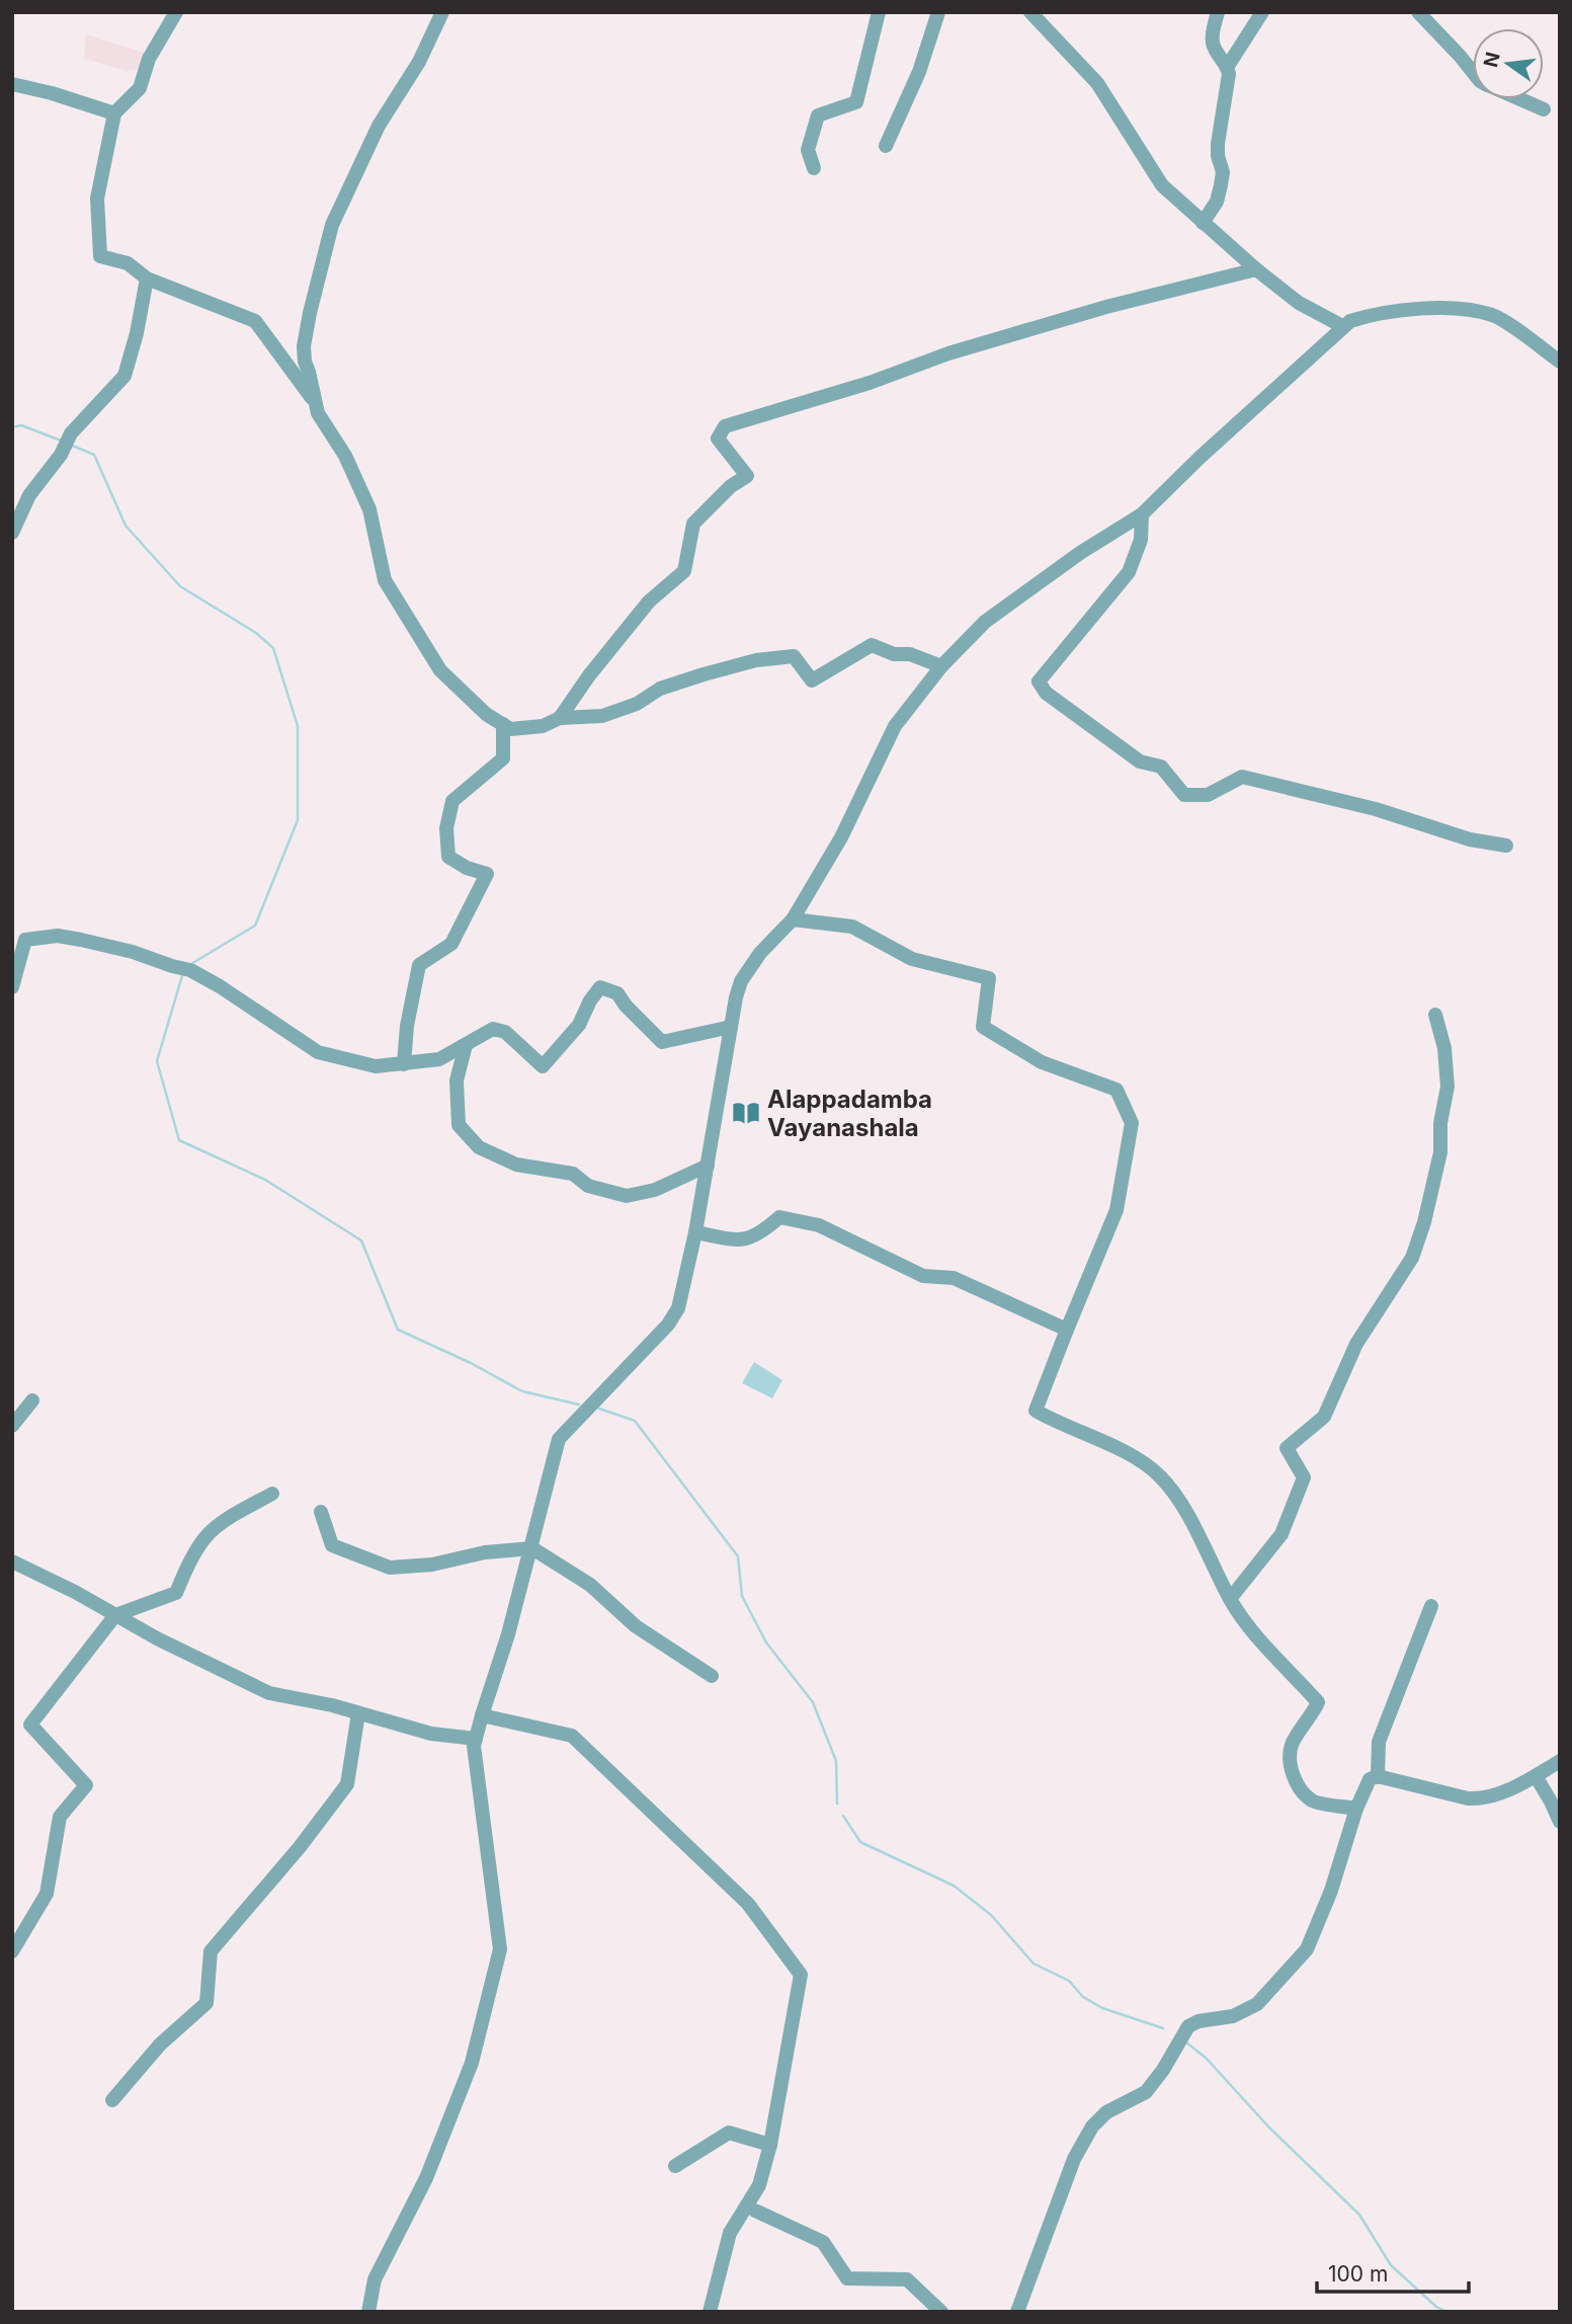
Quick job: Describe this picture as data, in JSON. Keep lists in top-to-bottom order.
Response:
{
  "places": {
    "library": ["Alappadamba Vayanashala"]
  },
  "scale_bar": "100 m",
  "north": "left"
}
